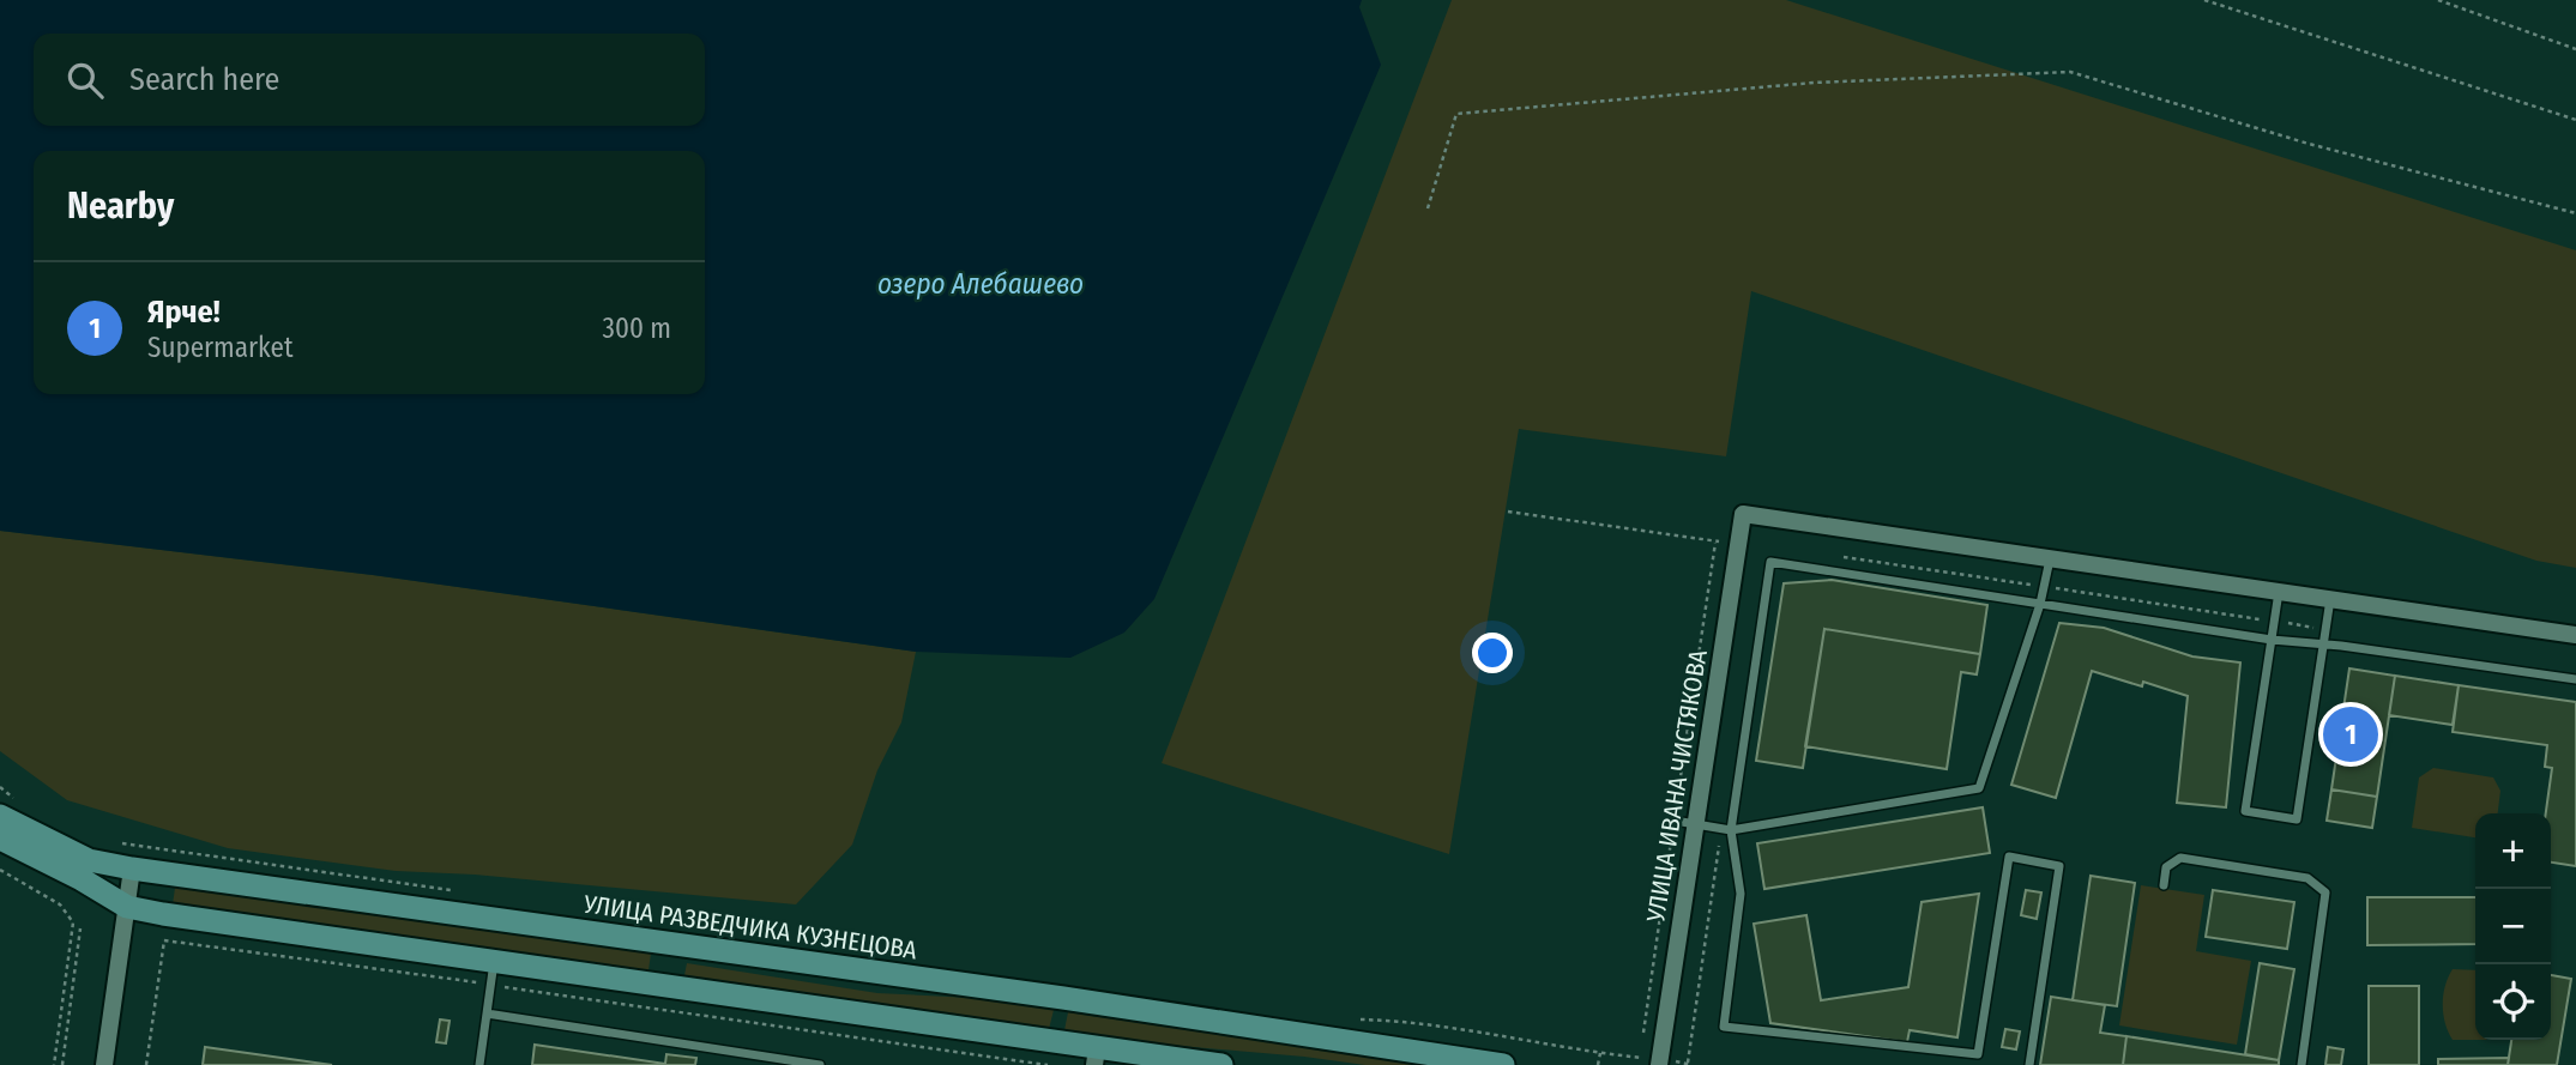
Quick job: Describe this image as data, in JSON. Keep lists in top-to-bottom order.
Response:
{
  "streets": {
    "main road": ["УЛИЦА РАЗВЕДЧИКА КУЗНЕЦОВА"],
    "street": ["УЛИЦА ИВАНА ЧИСТЯКОВА"]
  },
  "water": ["озеро Алебашево"],
  "page": {
    "search": "Search here",
    "heading": "Nearby",
    "list": [
      {
        "mark": "1",
        "name": "Ярче!",
        "note": "Supermarket",
        "value": "300 m"
      }
    ],
    "pins": "1",
    "map_buttons": ["+", "−"]
  }
}
